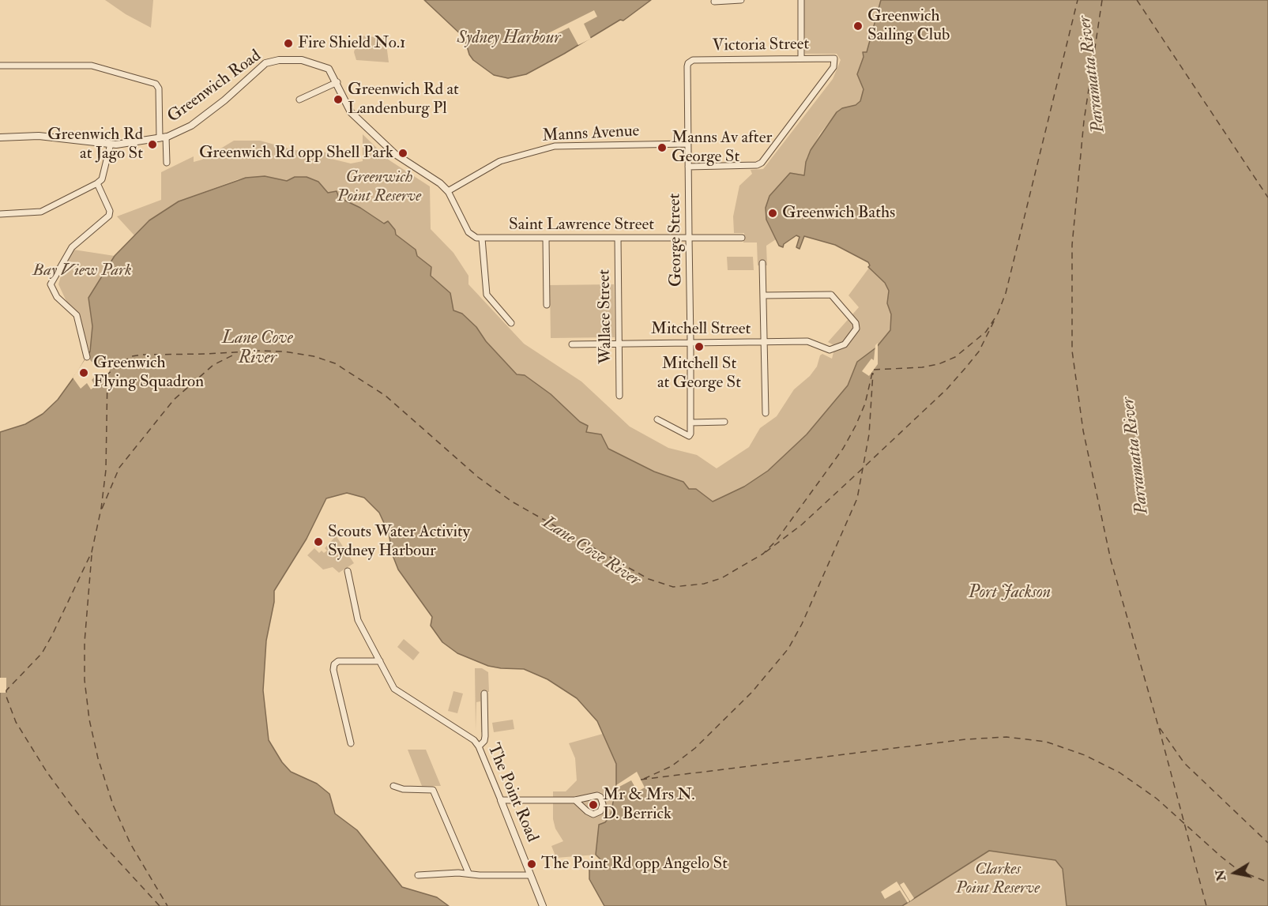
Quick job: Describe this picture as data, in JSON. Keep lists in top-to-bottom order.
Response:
{
  "streets": {
    "street": [
      "Victoria Street",
      "Greenwich Road",
      "Manns Avenue",
      "Saint Lawrence Street",
      "George Street",
      "Wallace Street",
      "Mitchell Street",
      "The Point Road"
    ]
  },
  "crossings": [
    ["Victoria Street", "George Street"],
    ["Greenwich Road", "Manns Avenue"],
    ["Manns Avenue", "George Street"],
    ["Saint Lawrence Street", "George Street"],
    ["Saint Lawrence Street", "Wallace Street"],
    ["George Street", "Mitchell Street"],
    ["Wallace Street", "Mitchell Street"]
  ],
  "water": [
    "Sydney Harbour",
    "Parramatta River",
    "Lane Cove River",
    "Port Jackson"
  ],
  "parks": ["Greenwich Point Reserve", "Bay View Park", "Clarkes Point Reserve"],
  "places": [
    "Greenwich Sailing Club",
    "Fire Shield No.1",
    "Greenwich Rd at Landenburg Pl",
    "Greenwich Rd at Jago St",
    "Manns Av after George St",
    "Greenwich Rd opp Shell Park",
    "Greenwich Baths",
    "Mitchell St at George St",
    "Greenwich Flying Squadron",
    "Scouts Water Activity Sydney Harbour",
    "Mr & Mrs N. D. Berrick",
    "The Point Rd opp Angelo St"
  ],
  "north": "left"
}
